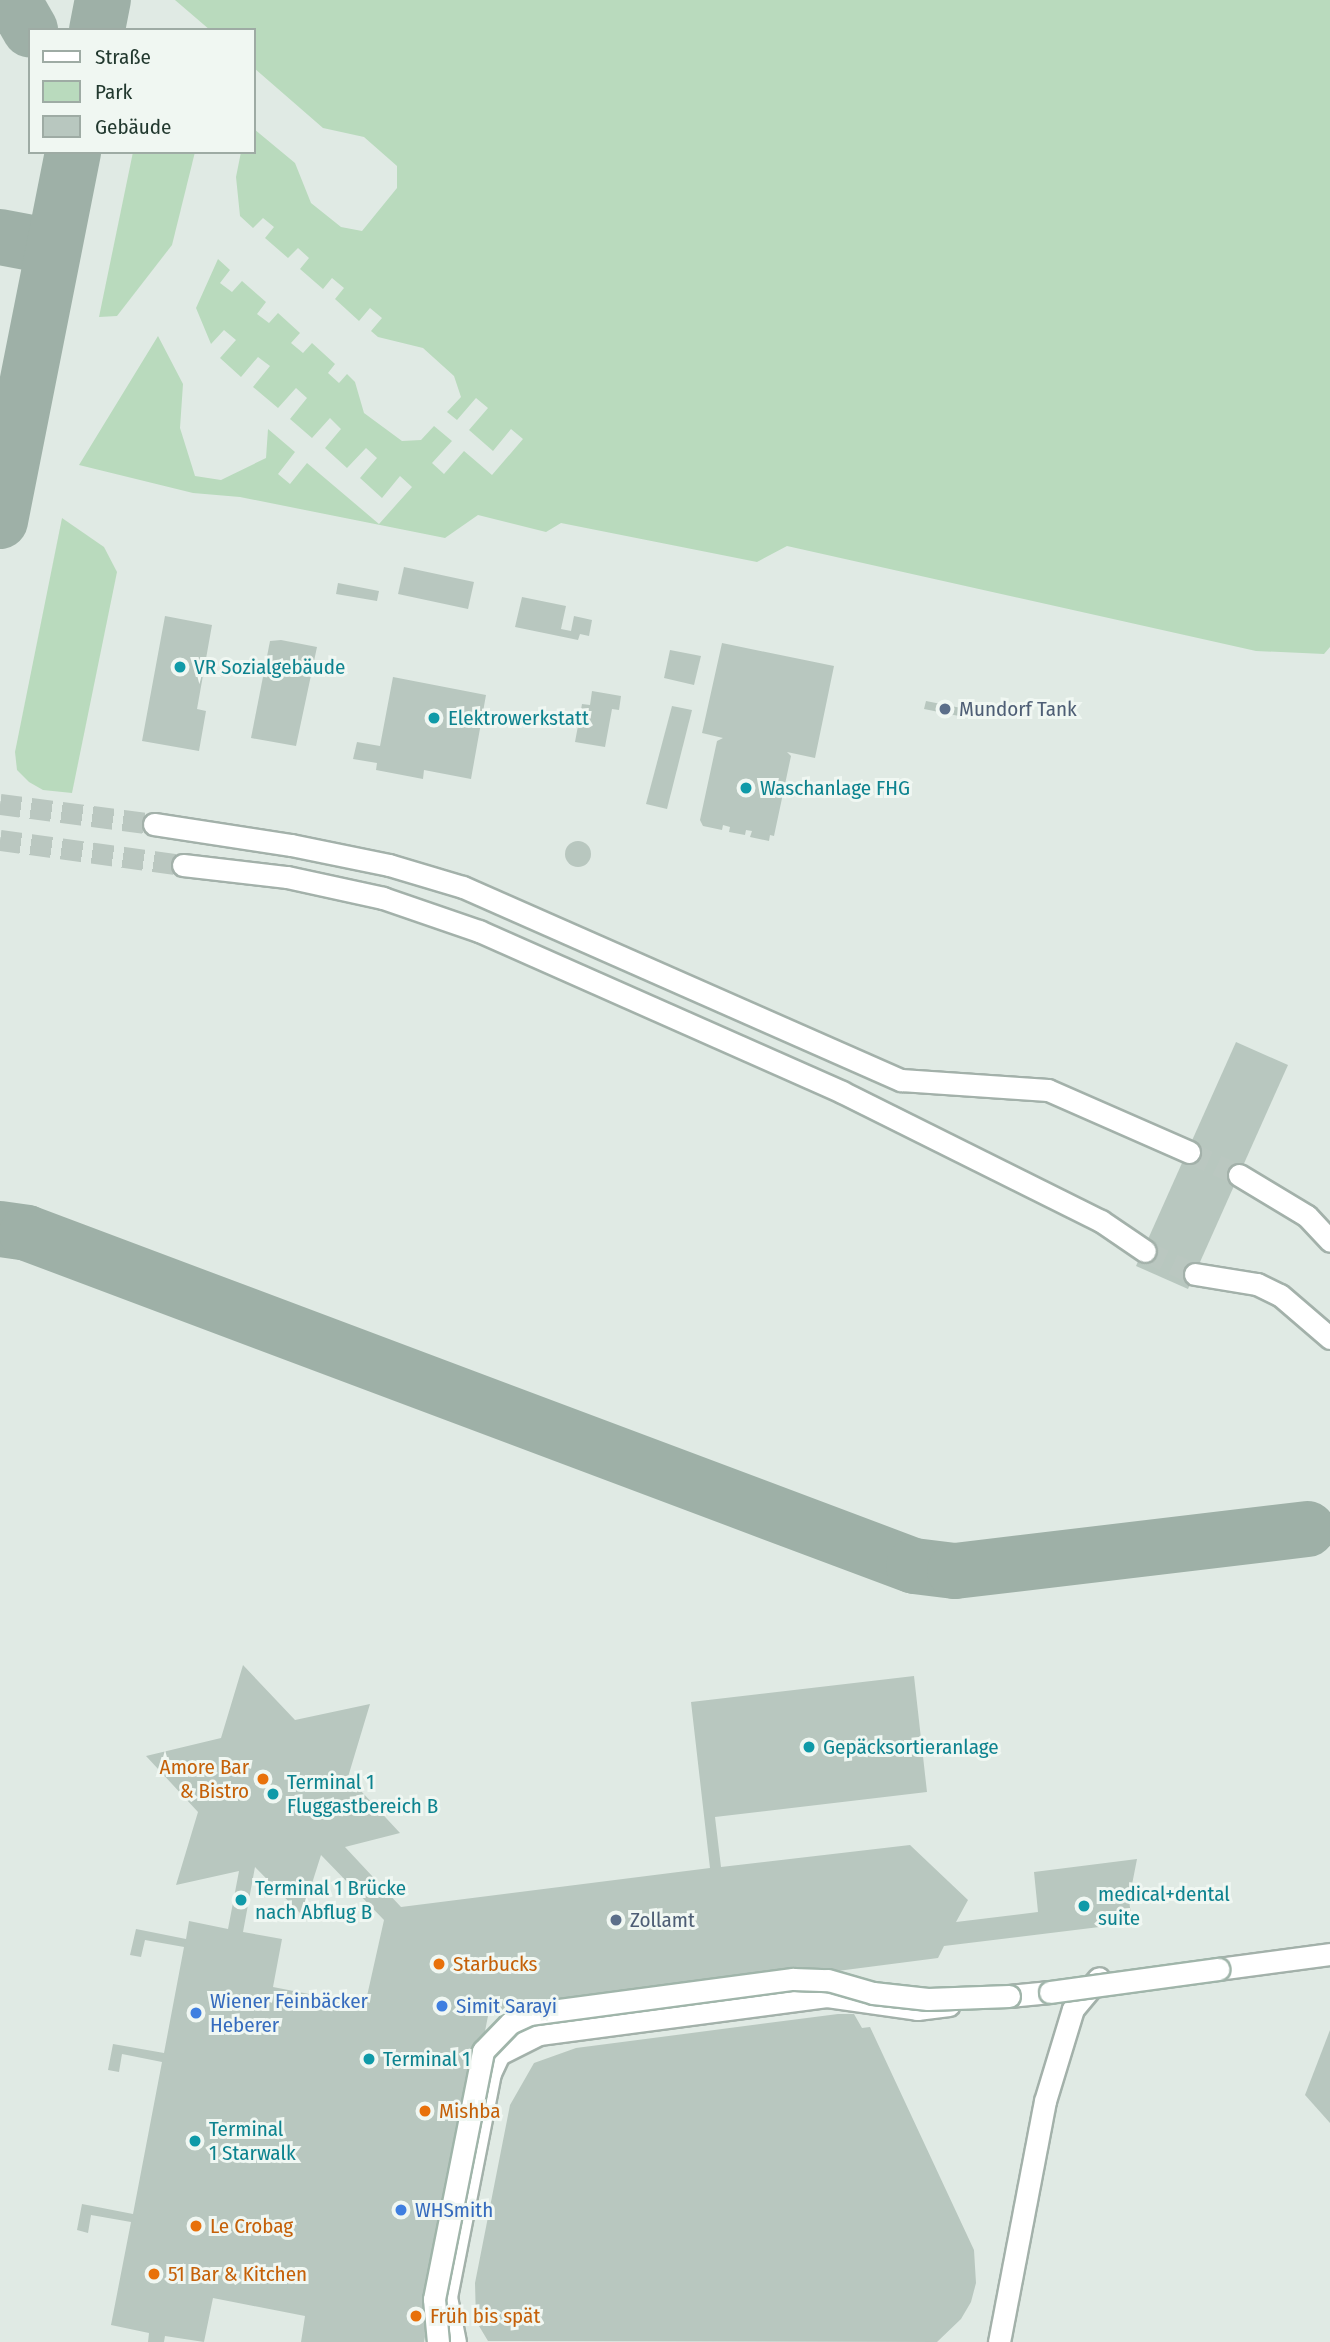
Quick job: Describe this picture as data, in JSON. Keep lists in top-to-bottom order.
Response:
{
  "places": [
    "VR Sozialgebäude",
    "Mundorf Tank",
    "Elektrowerkstatt",
    "Waschanlage FHG",
    "Gepäcksortieranlage",
    "Amore Bar & Bistro",
    "Terminal 1 Fluggastbereich B",
    "Terminal 1 Brücke nach Abflug B",
    "medical+dental suite",
    "Zollamt",
    "Starbucks",
    "Simit Sarayi",
    "Wiener Feinbäcker Heberer",
    "Terminal 1",
    "Mishba",
    "Terminal 1 Starwalk",
    "WHSmith",
    "Le Crobag",
    "51 Bar & Kitchen",
    "Früh bis spät"
  ],
  "legend": ["Straße", "Park", "Gebäude"]
}
